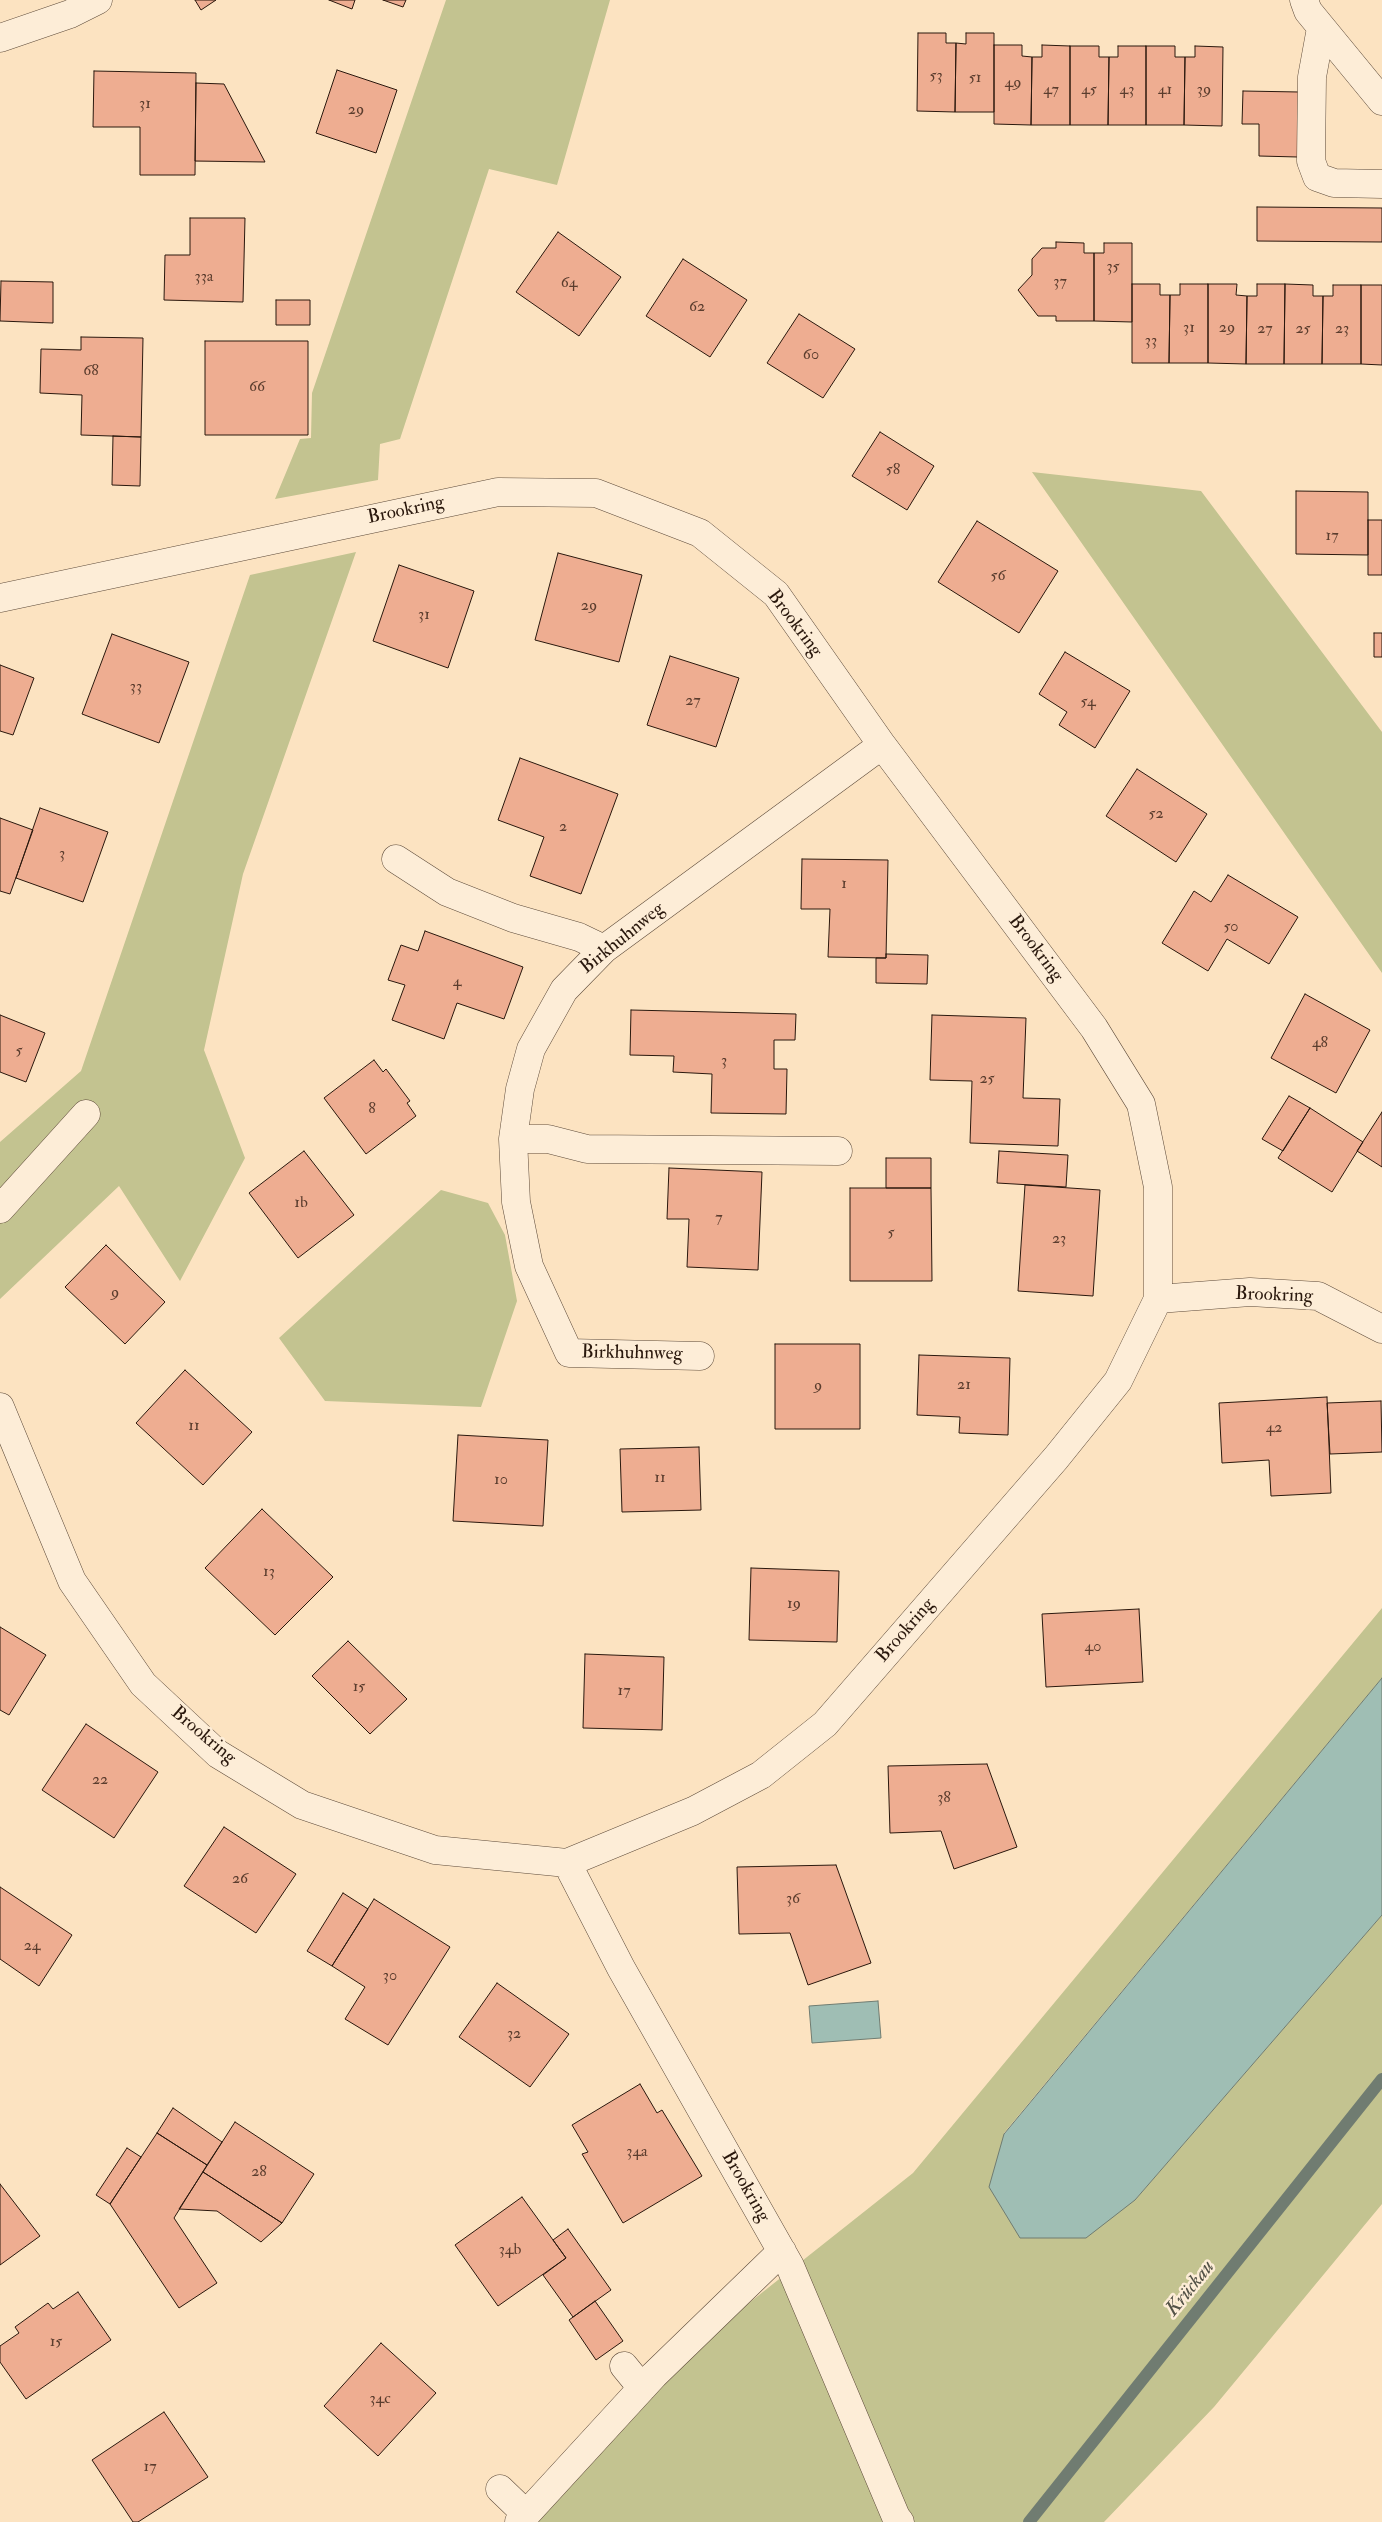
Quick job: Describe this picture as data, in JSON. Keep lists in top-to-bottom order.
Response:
{
  "streets": {
    "street": ["Brookring", "Birkhuhnweg"]
  },
  "crossings": [
    ["Brookring", "Birkhuhnweg"]
  ],
  "water": ["Krückau"],
  "house_numbers": [
    "53",
    "51",
    "49",
    "47",
    "45",
    "43",
    "41",
    "39",
    "31",
    "29",
    "35",
    "33a",
    "37",
    "64",
    "62",
    "31",
    "29",
    "27",
    "25",
    "23",
    "33",
    "60",
    "68",
    "66",
    "58",
    "17",
    "56",
    "29",
    "31",
    "33",
    "27",
    "54",
    "52",
    "2",
    "3",
    "1",
    "50",
    "4",
    "48",
    "5",
    "3",
    "25",
    "8",
    "1b",
    "7",
    "5",
    "23",
    "9",
    "21",
    "9",
    "11",
    "42",
    "11",
    "10",
    "13",
    "19",
    "40",
    "15",
    "17",
    "22",
    "38",
    "26",
    "36",
    "24",
    "30",
    "32",
    "34a",
    "28",
    "34b",
    "15",
    "34c",
    "17"
  ]
}
